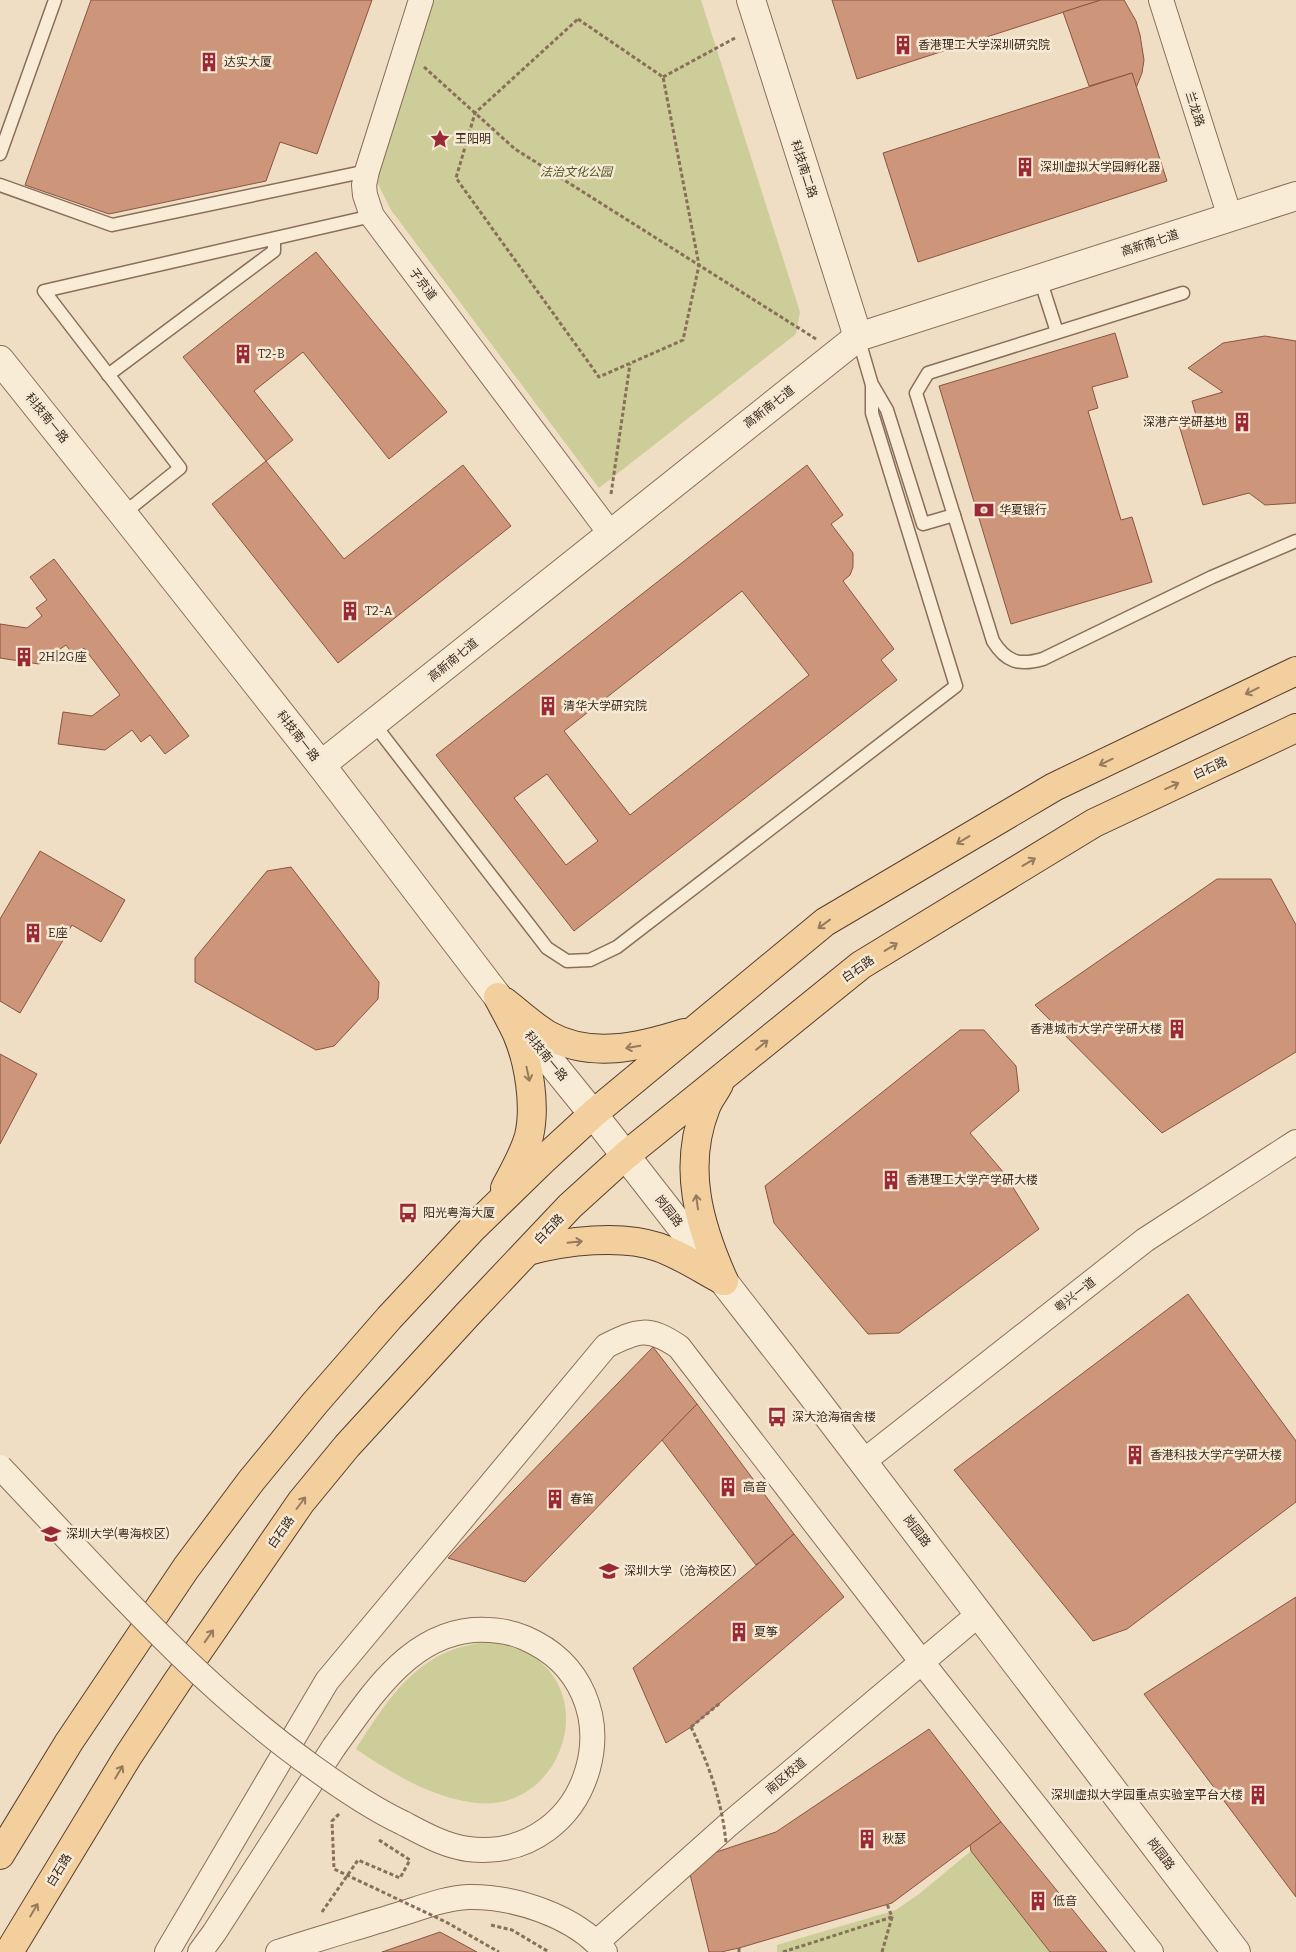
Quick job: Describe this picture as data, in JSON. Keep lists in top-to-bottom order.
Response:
{
  "streets": {
    "main road": ["白石路"],
    "street": [
      "兰龙路",
      "科技南二路",
      "高新南七道",
      "子京道",
      "科技南一路",
      "岗园路",
      "粤兴一道",
      "南区校道"
    ]
  },
  "crossings": [
    ["兰龙路", "高新南七道"],
    ["科技南二路", "高新南七道"],
    ["高新南七道", "子京道"],
    ["高新南七道", "科技南一路"],
    ["科技南一路", "岗园路"],
    ["白石路", "岗园路"],
    ["岗园路", "粤兴一道"],
    ["岗园路", "南区校道"]
  ],
  "parks": ["法治文化公园"],
  "places": {
    "building": [
      "香港理工大学深圳研究院",
      "达实大厦",
      "深圳虚拟大学园孵化器",
      "T2-B",
      "深港产学研基地",
      "T2-A",
      "2H|2G座",
      "清华大学研究院",
      "E座",
      "香港城市大学产学研大楼",
      "香港理工大学产学研大楼",
      "香港科技大学产学研大楼",
      "高音",
      "春笛",
      "夏筝",
      "深圳虚拟大学园重点实验室平台大楼",
      "秋瑟",
      "低音"
    ],
    "place": ["王阳明"],
    "bank": ["华夏银行"],
    "bus stop": ["阳光粤海大厦", "深大沧海宿舍楼"],
    "school or university": ["深圳大学(粤海校区)", "深圳大学（沧海校区）"]
  }
}
